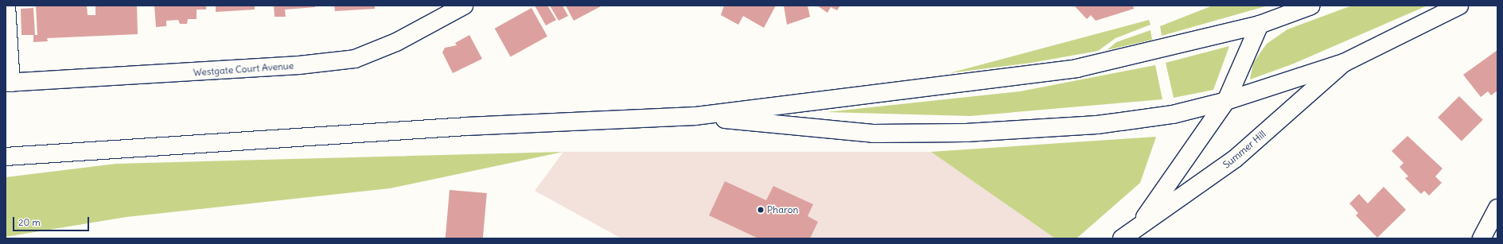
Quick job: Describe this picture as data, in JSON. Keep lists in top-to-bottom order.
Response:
{
  "streets": {
    "main road": ["Westgate Court Avenue", "Summer Hill"]
  },
  "places": ["Pharon"],
  "scale_bar": "20 m"
}
